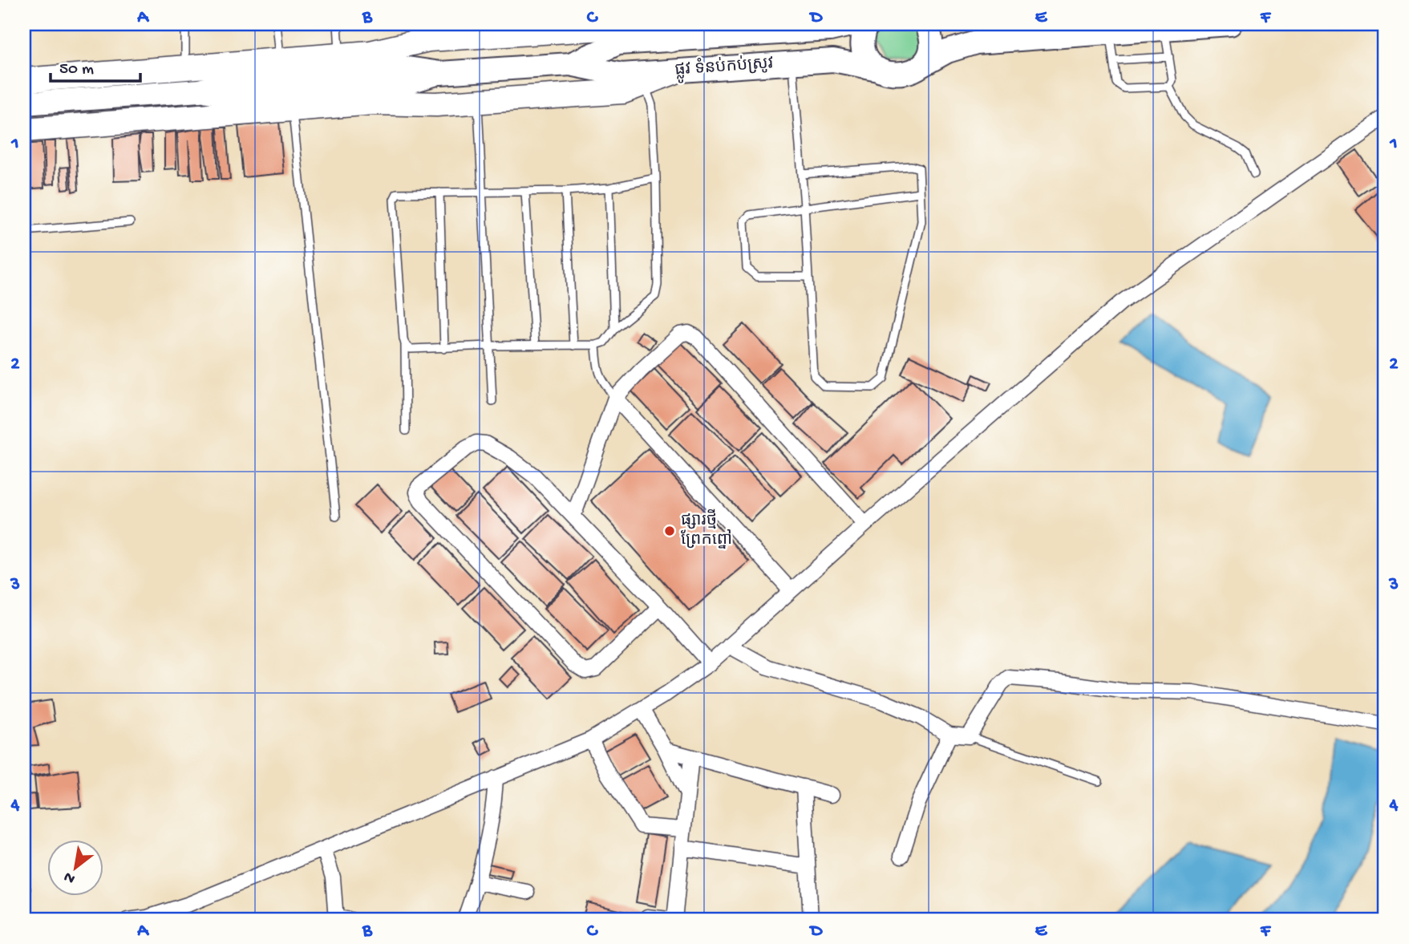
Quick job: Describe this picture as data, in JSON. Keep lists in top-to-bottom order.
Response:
{
  "streets": {
    "main road": ["ផ្លូវ ទំនប់កប់ស្រូវ"]
  },
  "places": ["ផ្សារថ្មី ព្រែកព្នៅ"],
  "scale_bar": "50 m",
  "north": "bottom left",
  "grid": {
    "columns": [
      "A",
      "B",
      "C",
      "D",
      "E",
      "F"
    ],
    "rows": [
      "1",
      "2",
      "3",
      "4"
    ]
  }
}
